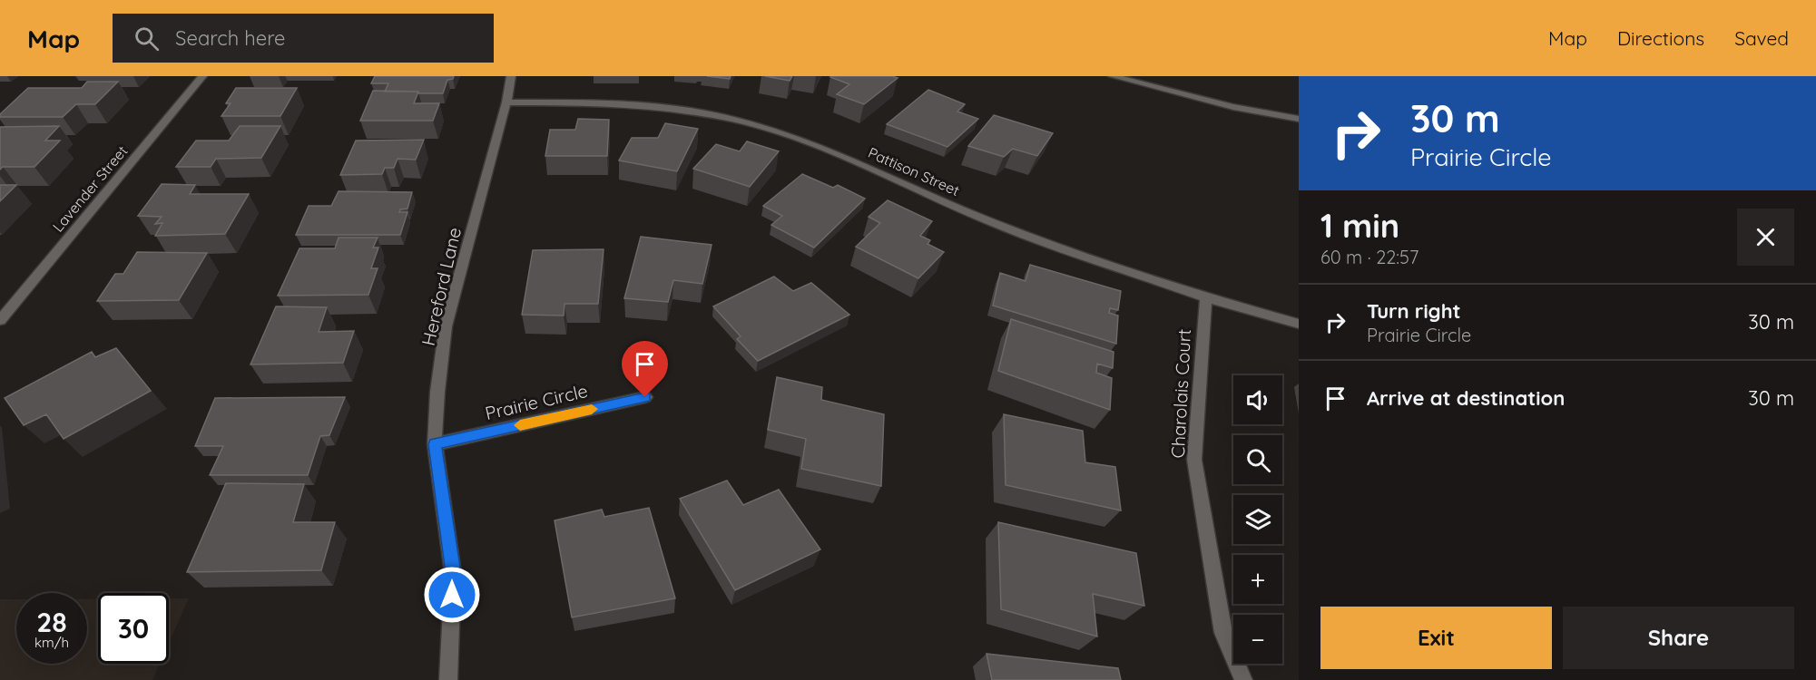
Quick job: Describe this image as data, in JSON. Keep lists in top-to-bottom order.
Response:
{
  "streets": {
    "street": [
      "Pattison Street",
      "Lavender Street",
      "Hereford Lane",
      "Charolais Court",
      "Prairie Circle"
    ]
  },
  "crossings": [
    ["Pattison Street", "Hereford Lane"],
    ["Pattison Street", "Charolais Court"],
    ["Hereford Lane", "Prairie Circle"]
  ],
  "page": {
    "header": "Map",
    "search": "Search here",
    "nav": ["Map", "Directions", "Saved"],
    "turn": ["30 m", "Prairie Circle"],
    "heading": ["1 min", "60 m · 22:57"],
    "list": [
      {
        "name": "Turn right",
        "note": "Prairie Circle",
        "value": "30 m"
      },
      {
        "name": "Arrive at destination",
        "value": "30 m"
      }
    ],
    "map_buttons": ["+", "−"],
    "speed": "28 km/h",
    "limit": "30",
    "buttons": ["Exit", "Share"]
  }
}
